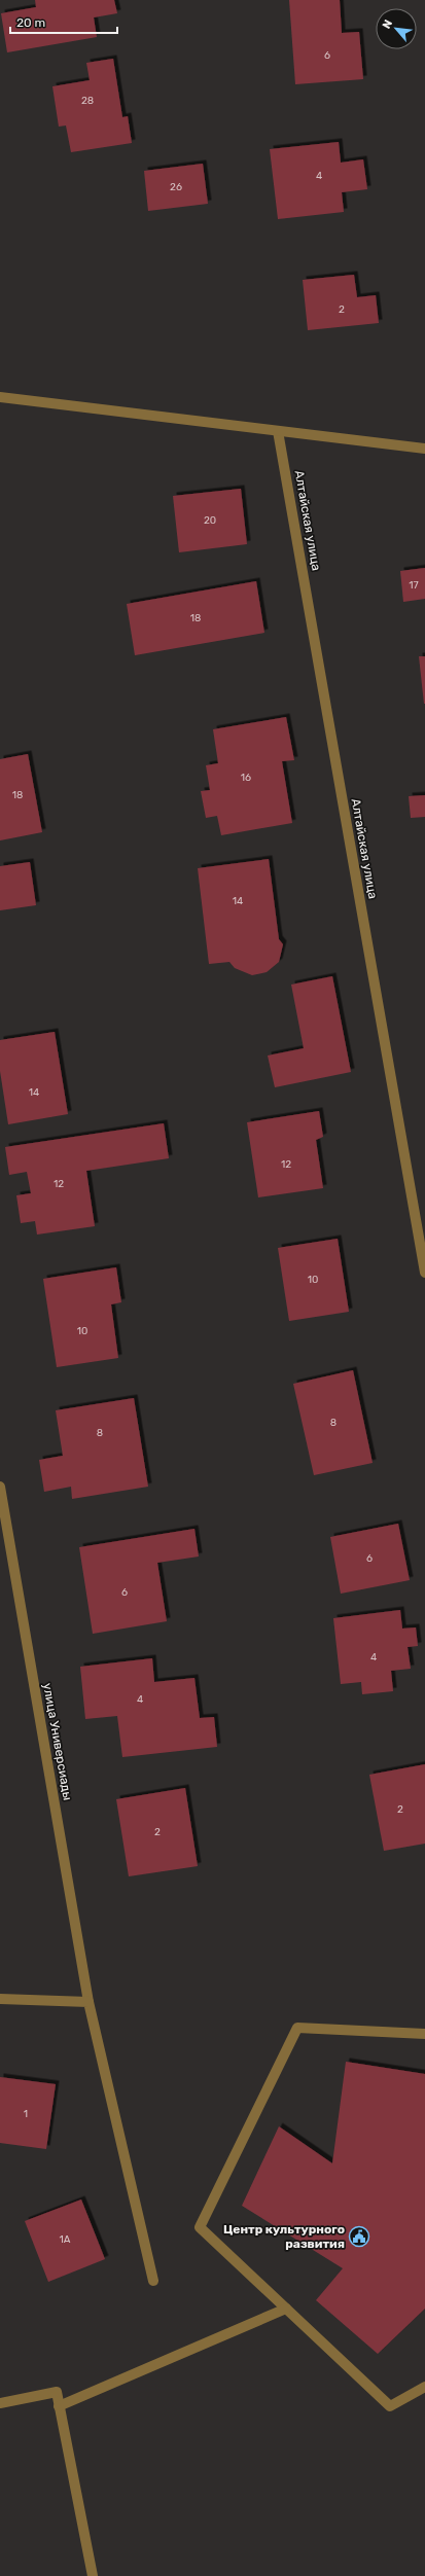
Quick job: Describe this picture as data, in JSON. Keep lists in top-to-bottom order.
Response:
{
  "streets": {
    "street": ["Алтайская улица", "улица Универсиады"]
  },
  "places": {
    "public building": ["Центр культурного развития"]
  },
  "house_numbers": [
    "6",
    "28",
    "4",
    "26",
    "2",
    "20",
    "17",
    "18",
    "16",
    "18",
    "14",
    "14",
    "12",
    "12",
    "10",
    "10",
    "8",
    "8",
    "6",
    "6",
    "4",
    "4",
    "2",
    "2",
    "1",
    "1А"
  ],
  "scale_bar": "20 m",
  "north": "top left"
}
